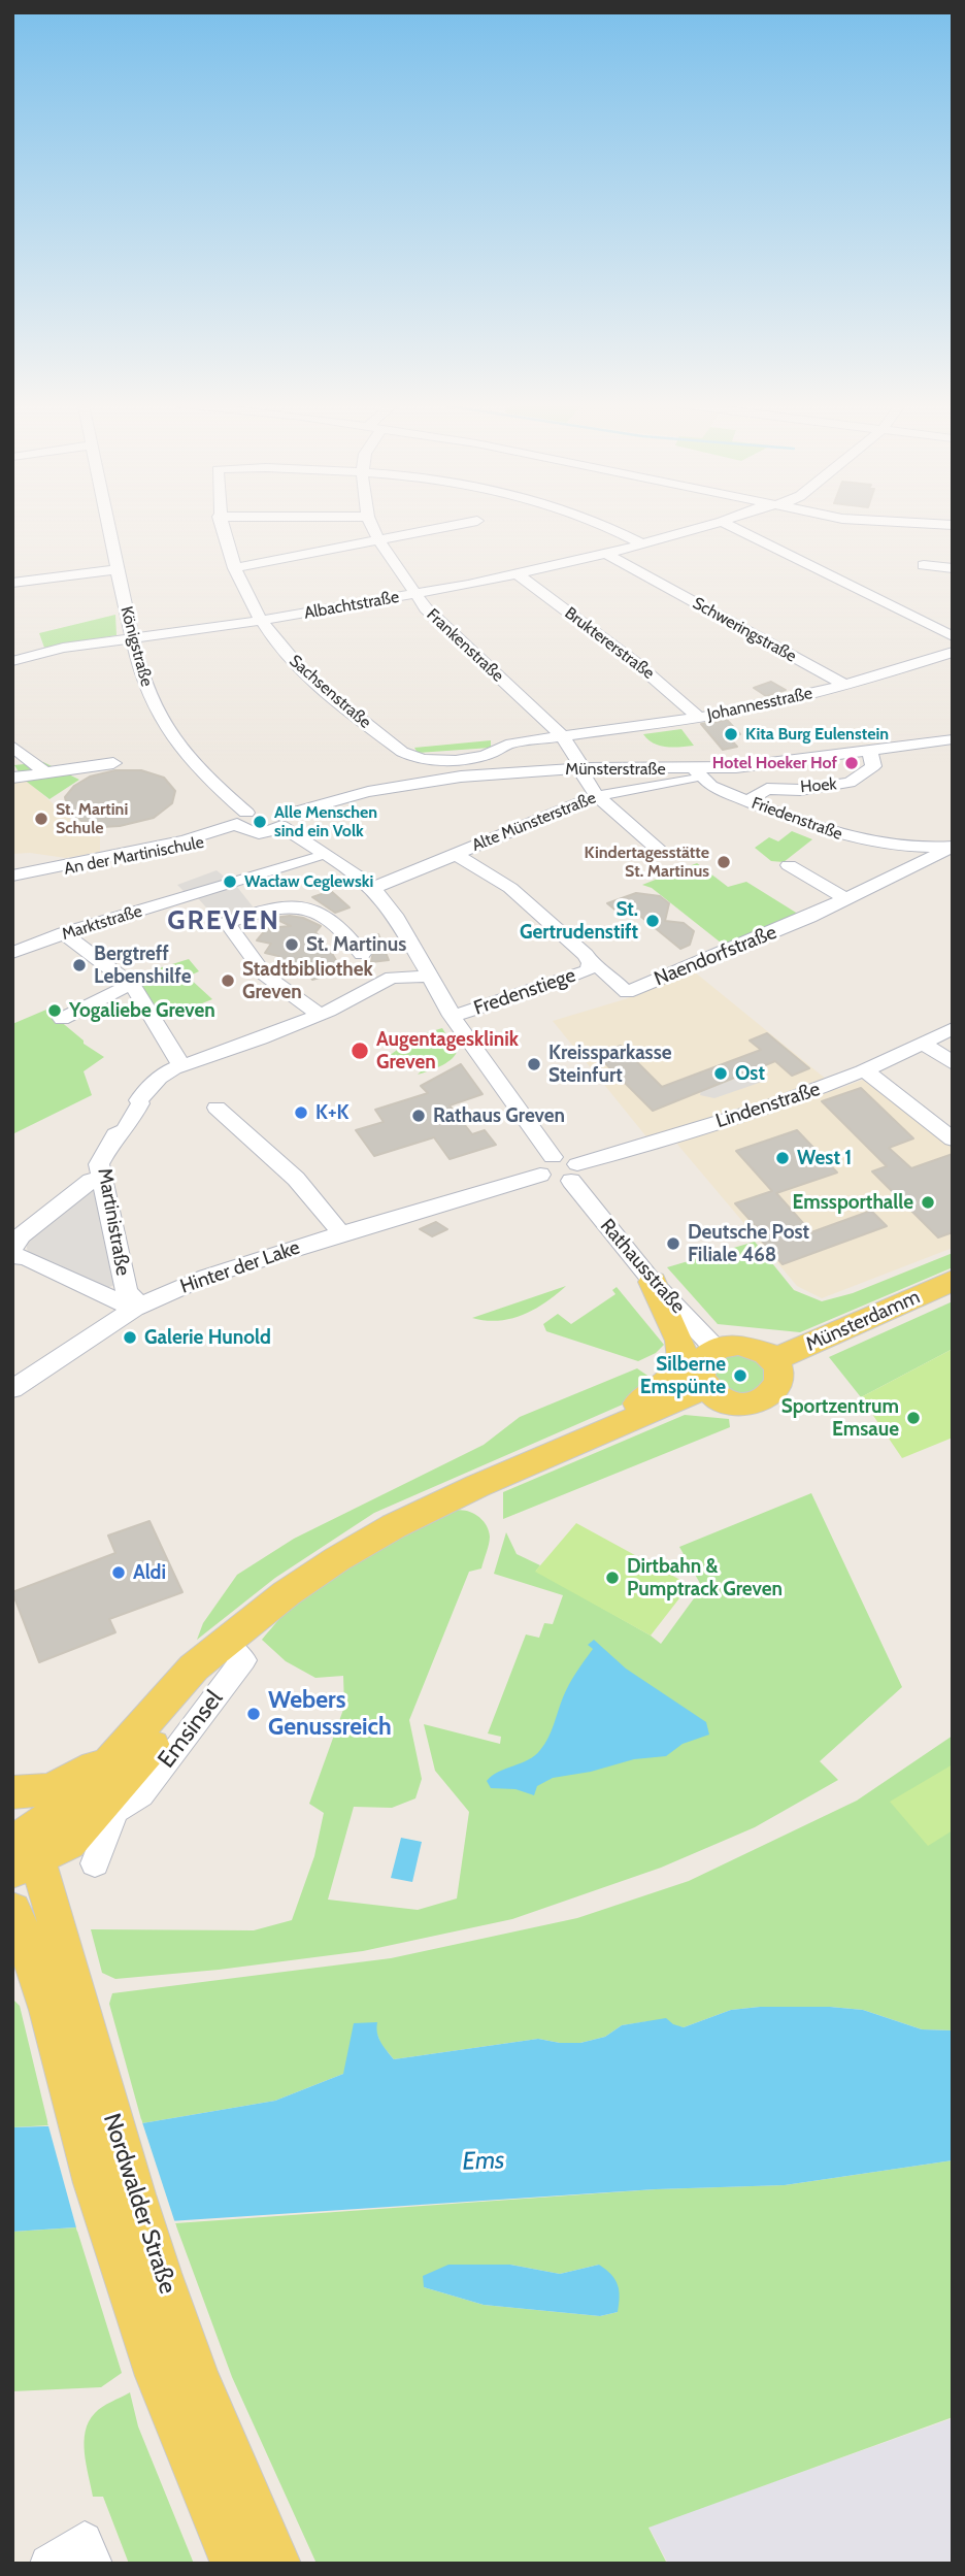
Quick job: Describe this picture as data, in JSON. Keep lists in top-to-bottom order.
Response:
{
  "streets": {
    "main road": ["Münsterdamm", "Nordwalder Straße"],
    "street": [
      "Albachtstraße",
      "Schweringstraße",
      "Bruktererstraße",
      "Frankenstraße",
      "Königstraße",
      "Sachsenstraße",
      "Johannesstraße",
      "Münsterstraße",
      "Hoek",
      "Friedenstraße",
      "Alte Münsterstraße",
      "An der Martinischule",
      "Marktstraße",
      "Naendorfstraße",
      "Fredenstiege",
      "Lindenstraße",
      "Martinistraße",
      "Rathausstraße",
      "Hinter der Lake"
    ]
  },
  "crossings": [
    ["Albachtstraße", "Schweringstraße"],
    ["Albachtstraße", "Bruktererstraße"],
    ["Albachtstraße", "Frankenstraße"],
    ["Albachtstraße", "Königstraße"],
    ["Albachtstraße", "Sachsenstraße"],
    ["Schweringstraße", "Johannesstraße"],
    ["Bruktererstraße", "Johannesstraße"],
    ["Frankenstraße", "Sachsenstraße"],
    ["Frankenstraße", "Johannesstraße"],
    ["Frankenstraße", "Münsterstraße"],
    ["Frankenstraße", "Alte Münsterstraße"],
    ["Königstraße", "An der Martinischule"],
    ["Sachsenstraße", "Johannesstraße"],
    ["Münsterstraße", "Hoek"],
    ["Münsterstraße", "Friedenstraße"],
    ["Münsterstraße", "Alte Münsterstraße"],
    ["Hoek", "Friedenstraße"],
    ["Friedenstraße", "Alte Münsterstraße"],
    ["Friedenstraße", "Naendorfstraße"],
    ["Alte Münsterstraße", "Fredenstiege"],
    ["Naendorfstraße", "Fredenstiege"],
    ["Lindenstraße", "Rathausstraße"],
    ["Martinistraße", "Hinter der Lake"],
    ["Rathausstraße", "Münsterdamm"]
  ],
  "districts": ["GREVEN"],
  "water": ["Ems"],
  "places": [
    "Kita Burg Eulenstein",
    "Hotel Hoeker Hof",
    "St. Martini Schule",
    "Alle Menschen sind ein Volk",
    "Kindertagesstätte St. Martinus",
    "Wacław Ceglewski",
    "St. Gertrudenstift",
    "St. Martinus",
    "Bergtreff Lebenshilfe",
    "Stadtbibliothek Greven",
    "Yogaliebe Greven",
    "Augentagesklinik Greven",
    "Kreissparkasse Steinfurt",
    "Ost",
    "K+K",
    "Rathaus Greven",
    "West 1",
    "Emssporthalle",
    "Deutsche Post Filiale 468",
    "Galerie Hunold",
    "Silberne Emspünte",
    "Sportzentrum Emsaue",
    "Aldi",
    "Dirtbahn & Pumptrack Greven",
    "Webers Genussreich"
  ]
}
